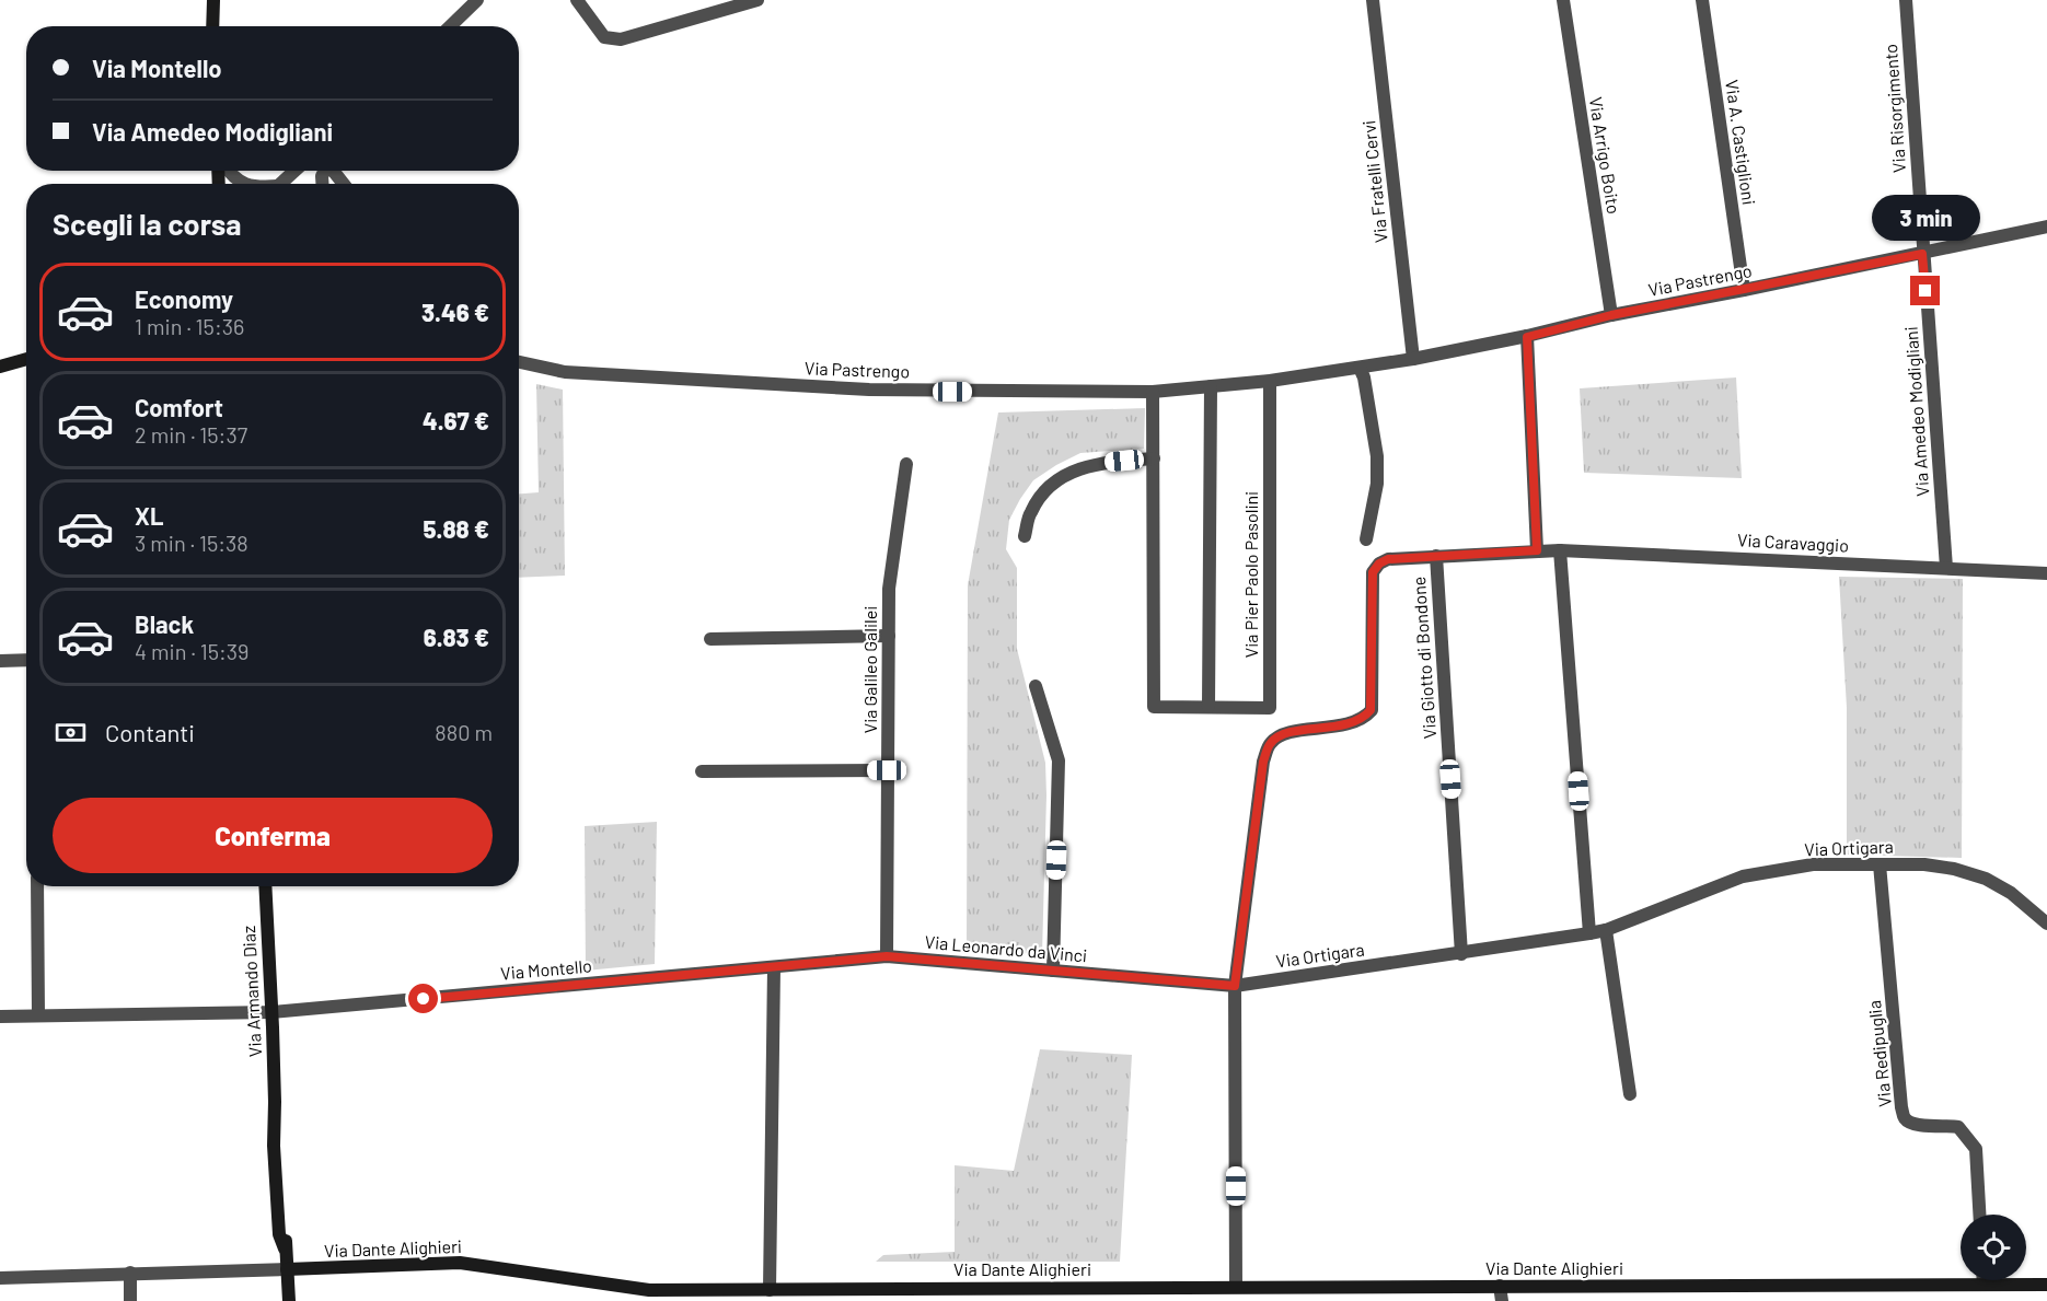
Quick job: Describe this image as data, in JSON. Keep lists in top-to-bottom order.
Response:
{
  "streets": {
    "street": [
      "Via Risorgimento",
      "Via A. Castiglioni",
      "Via Arrigo Boito",
      "Via Fratelli Cervi",
      "Via Pastrengo",
      "Via Amedeo Modigliani",
      "Via Caravaggio",
      "Via Pier Paolo Pasolini",
      "Via Giotto di Bondone",
      "Via Galileo Galilei",
      "Via Ortigara",
      "Via Leonardo da Vinci",
      "Via Montello",
      "Via Armando Diaz",
      "Via Redipuglia",
      "Via Dante Alighieri"
    ]
  },
  "crossings": [
    ["Via Risorgimento", "Via Pastrengo"],
    ["Via Risorgimento", "Via Amedeo Modigliani"],
    ["Via A. Castiglioni", "Via Pastrengo"],
    ["Via Arrigo Boito", "Via Pastrengo"],
    ["Via Fratelli Cervi", "Via Pastrengo"],
    ["Via Pastrengo", "Via Amedeo Modigliani"],
    ["Via Pastrengo", "Via Pier Paolo Pasolini"],
    ["Via Amedeo Modigliani", "Via Caravaggio"],
    ["Via Caravaggio", "Via Giotto di Bondone"],
    ["Via Caravaggio", "Via Ortigara"],
    ["Via Caravaggio", "Via Leonardo da Vinci"],
    ["Via Giotto di Bondone", "Via Ortigara"],
    ["Via Galileo Galilei", "Via Leonardo da Vinci"],
    ["Via Ortigara", "Via Leonardo da Vinci"],
    ["Via Ortigara", "Via Redipuglia"],
    ["Via Leonardo da Vinci", "Via Montello"],
    ["Via Montello", "Via Armando Diaz"],
    ["Via Armando Diaz", "Via Dante Alighieri"]
  ],
  "page": {
    "banner": ["Via Montello", "Via Amedeo Modigliani"],
    "heading": "Scegli la corsa",
    "bubble": "3 min",
    "list": [
      {
        "name": "Economy",
        "note": "1 min · 15:36",
        "value": "3.46 €"
      },
      {
        "name": "Comfort",
        "note": "2 min · 15:37",
        "value": "4.67 €"
      },
      {
        "name": "XL",
        "note": "3 min · 15:38",
        "value": "5.88 €"
      },
      {
        "name": "Black",
        "note": "4 min · 15:39",
        "value": "6.83 €"
      }
    ],
    "pay": ["Contanti", "880 m"],
    "buttons": "Conferma"
  }
}
